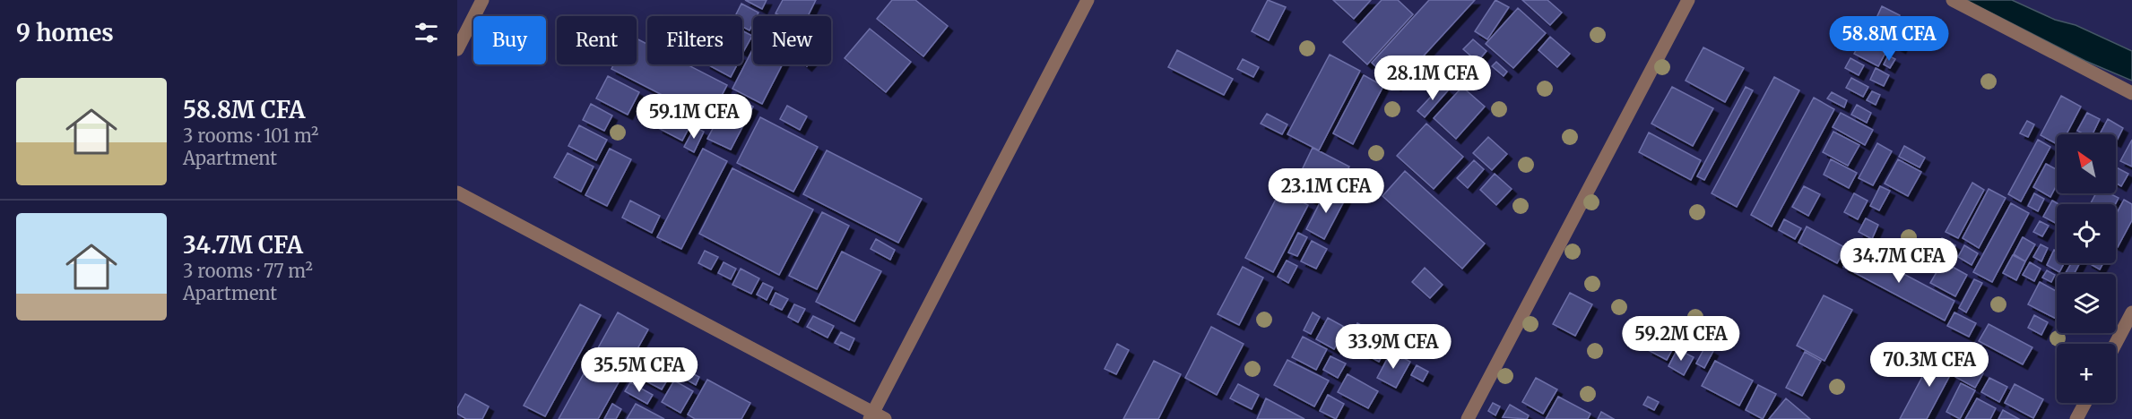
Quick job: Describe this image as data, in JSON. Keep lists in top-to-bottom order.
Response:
{
  "north": "top left",
  "page": {
    "heading": "9 homes",
    "price": [
      "58.8M CFA",
      "28.1M CFA",
      "59.1M CFA",
      "23.1M CFA",
      "34.7M CFA",
      "59.2M CFA",
      "33.9M CFA",
      "70.3M CFA",
      "35.5M CFA"
    ],
    "chip": [
      "Buy",
      "Rent",
      "Filters",
      "New"
    ],
    "list": [
      {
        "name": "58.8M CFA",
        "note": "3 rooms · 101 m² · Apartment"
      },
      {
        "name": "34.7M CFA",
        "note": "3 rooms · 77 m² · Apartment"
      }
    ],
    "map_buttons": "+"
  }
}
